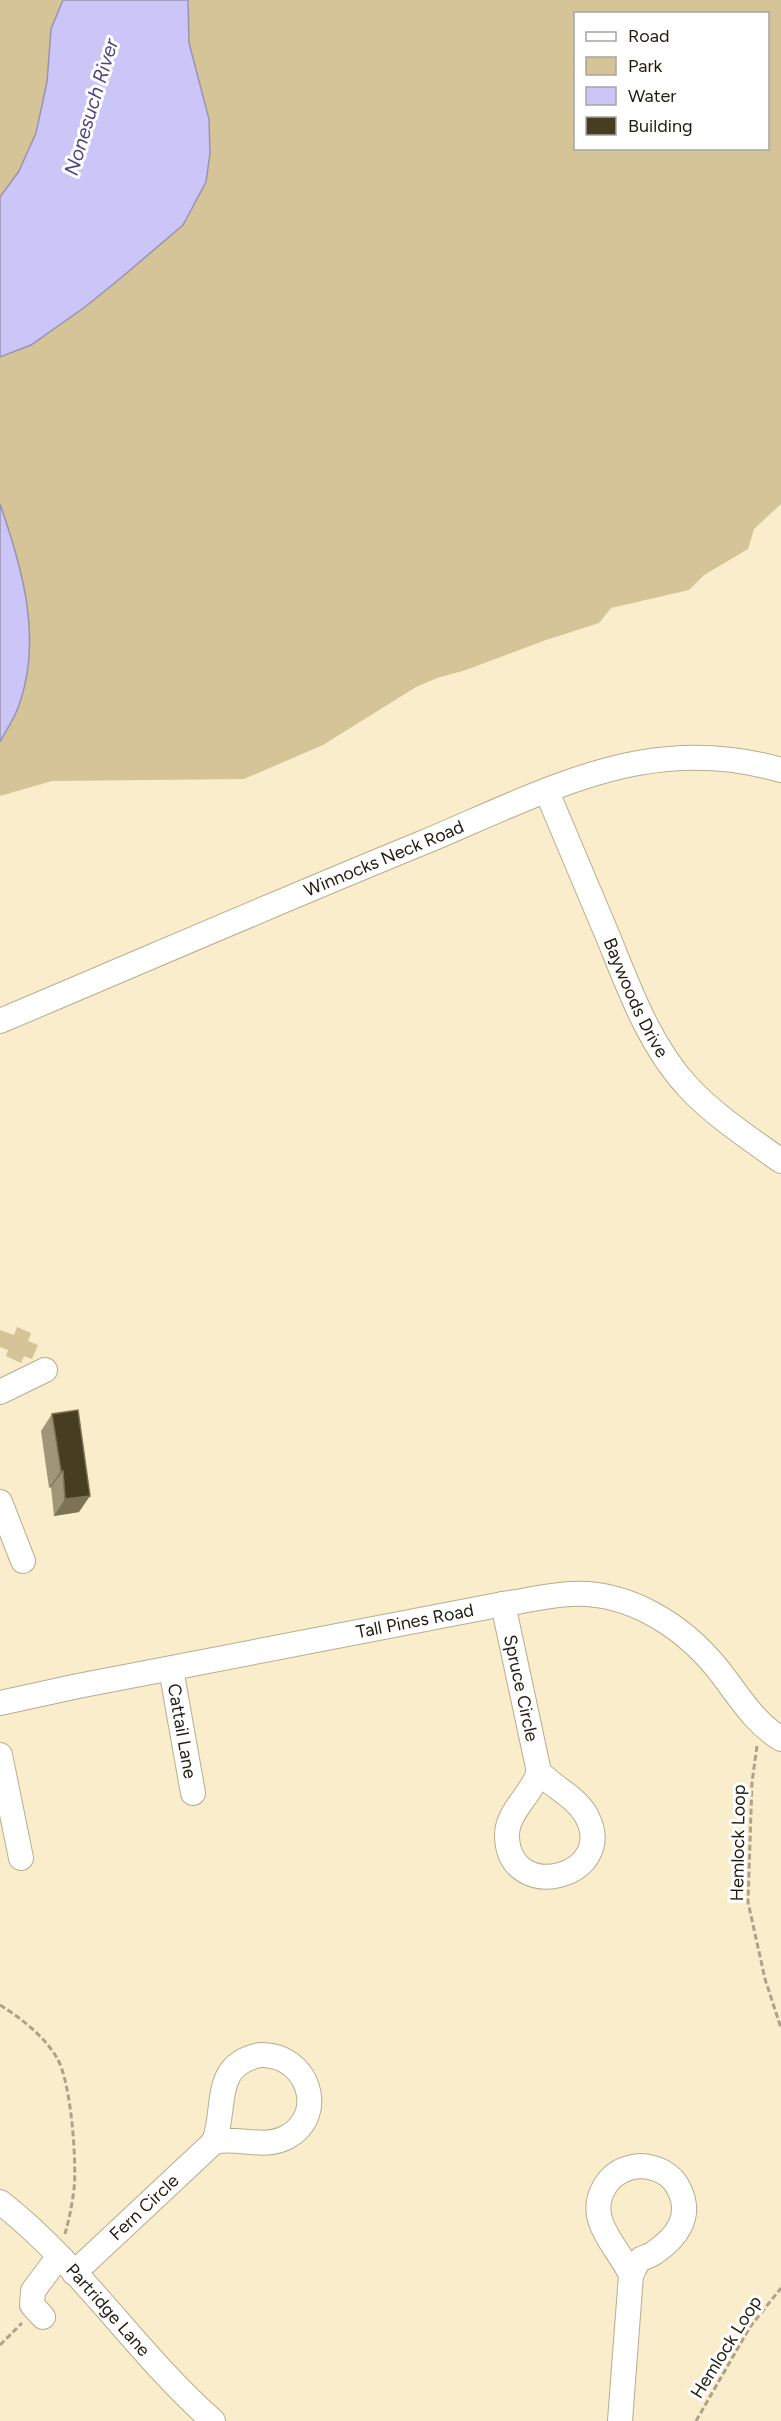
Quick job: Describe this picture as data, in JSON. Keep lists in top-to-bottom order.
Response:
{
  "streets": {
    "street": [
      "Winnocks Neck Road",
      "Baywoods Drive",
      "Tall Pines Road",
      "Spruce Circle",
      "Cattail Lane",
      "Fern Circle",
      "Partridge Lane"
    ],
    "path": ["Hemlock Loop"]
  },
  "crossings": [
    ["Winnocks Neck Road", "Baywoods Drive"],
    ["Tall Pines Road", "Spruce Circle"],
    ["Tall Pines Road", "Cattail Lane"],
    ["Tall Pines Road", "Hemlock Loop"],
    ["Fern Circle", "Partridge Lane"]
  ],
  "water": ["Nonesuch River"],
  "legend": [
    "Road",
    "Park",
    "Water",
    "Building"
  ]
}
